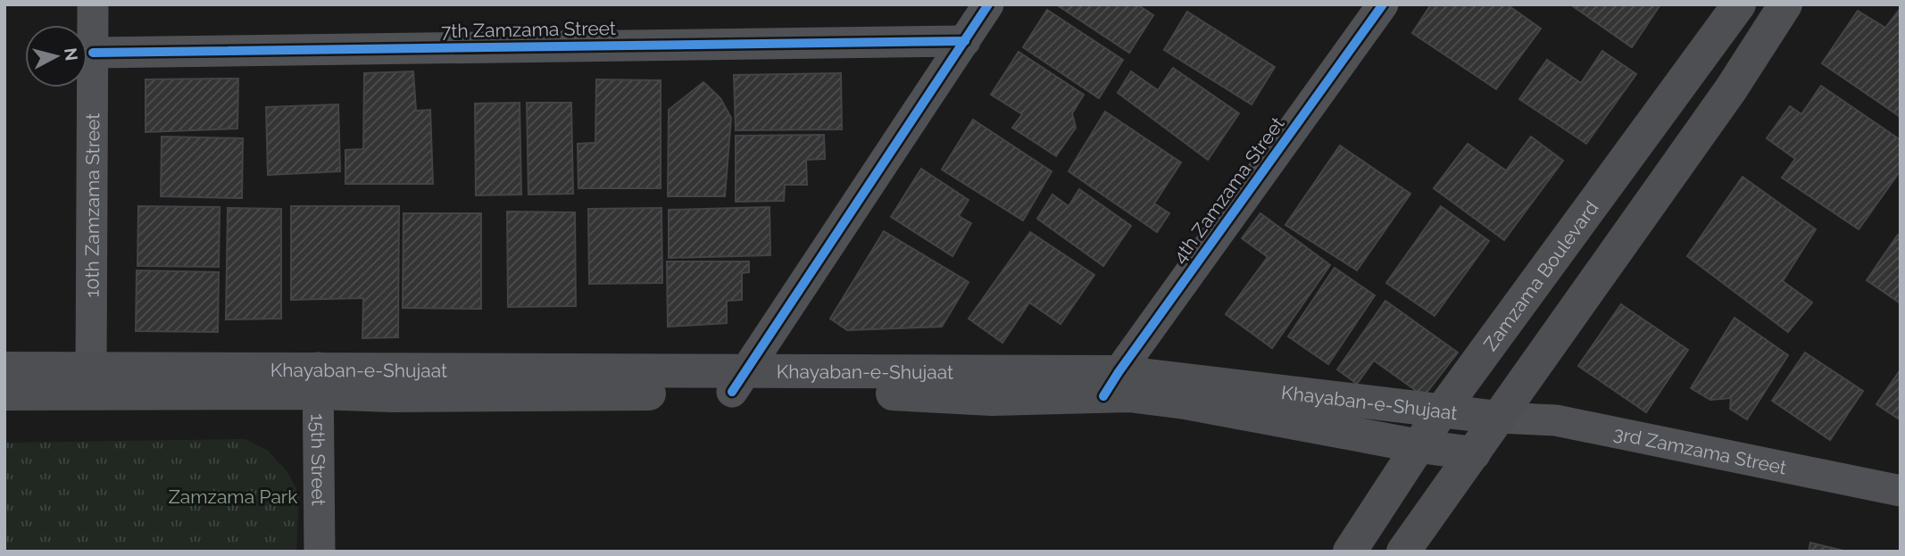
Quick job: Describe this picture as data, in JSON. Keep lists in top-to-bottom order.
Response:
{
  "streets": {
    "main road": ["Zamzama Boulevard", "Khayaban-e-Shujaat"],
    "street": [
      "7th Zamzama Street",
      "4th Zamzama Street",
      "10th Zamzama Street",
      "3rd Zamzama Street",
      "15th Street"
    ]
  },
  "crossings": [
    ["7th Zamzama Street", "10th Zamzama Street"],
    ["4th Zamzama Street", "Khayaban-e-Shujaat"],
    ["10th Zamzama Street", "Khayaban-e-Shujaat"],
    ["Zamzama Boulevard", "Khayaban-e-Shujaat"],
    ["Khayaban-e-Shujaat", "3rd Zamzama Street"],
    ["Khayaban-e-Shujaat", "15th Street"]
  ],
  "parks": ["Zamzama Park"],
  "north": "right"
}
